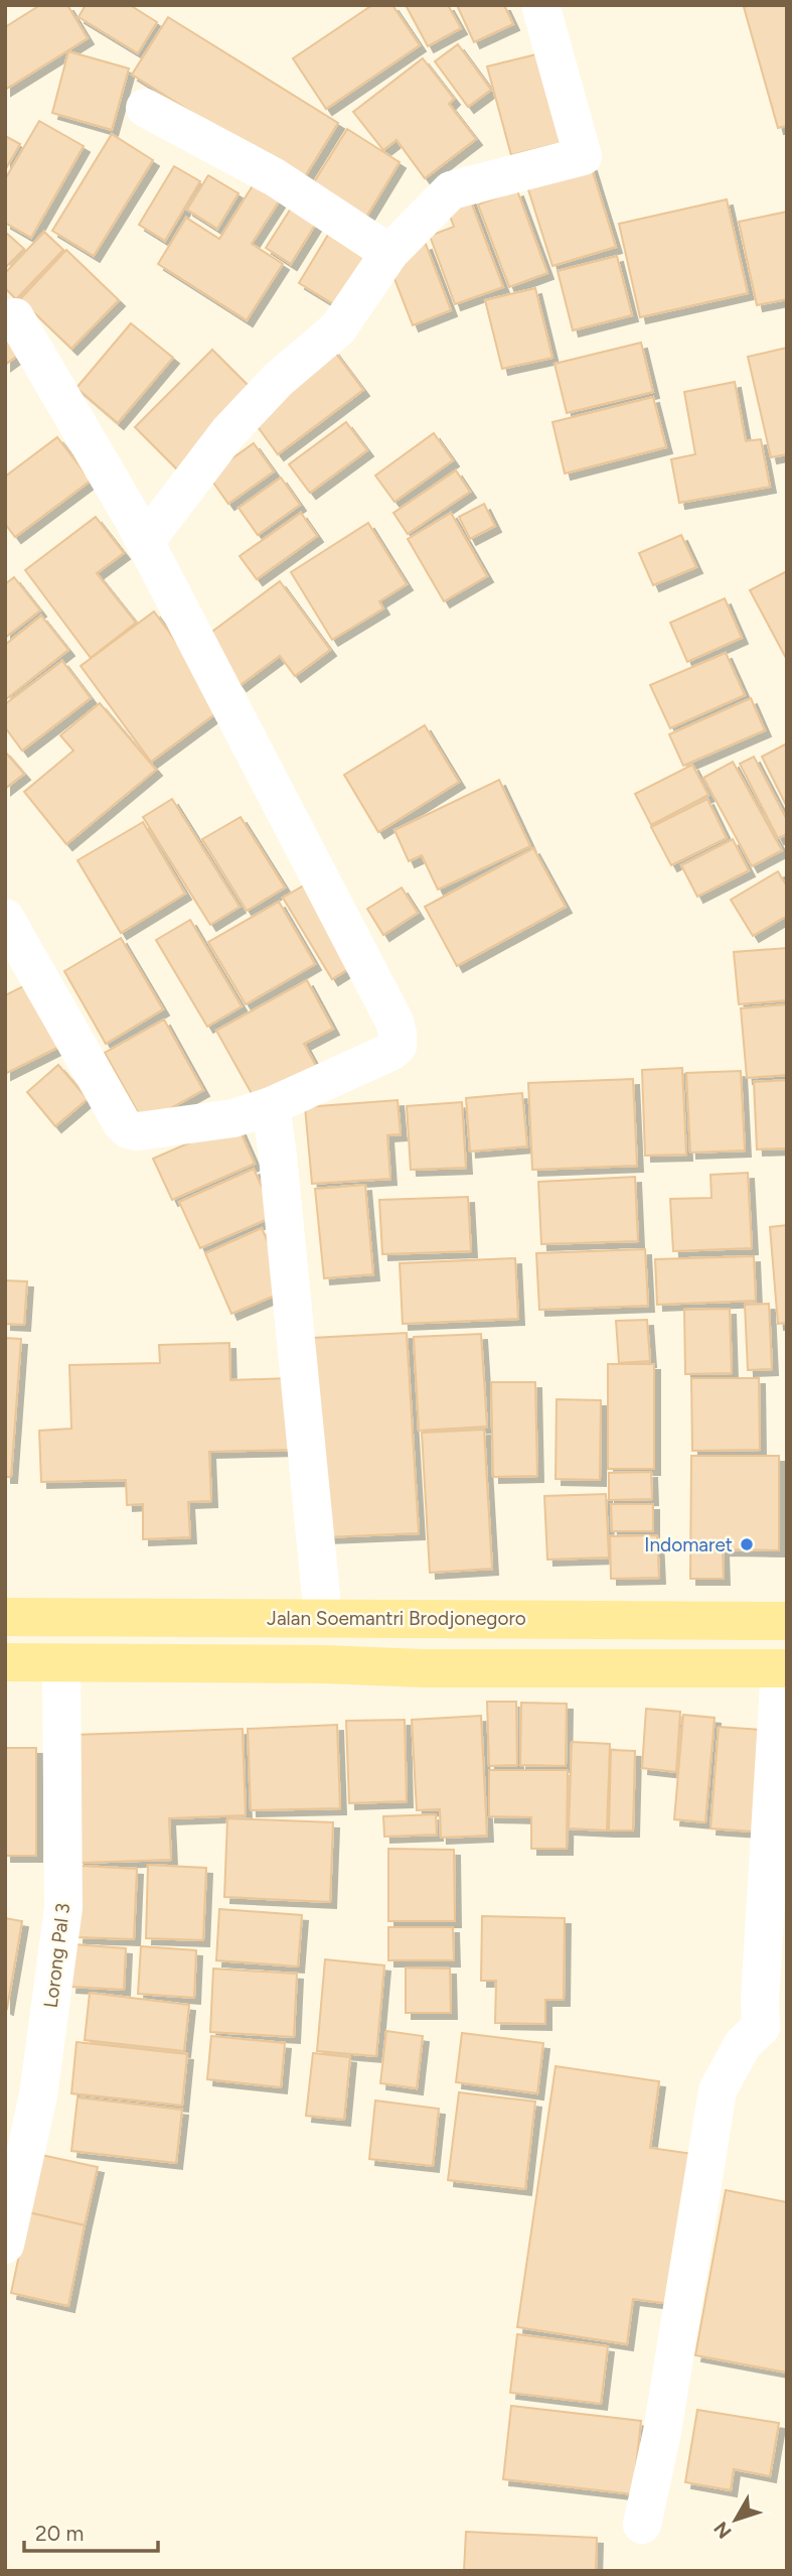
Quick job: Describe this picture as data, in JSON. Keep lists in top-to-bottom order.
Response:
{
  "streets": {
    "main road": ["Jalan Soemantri Brodjonegoro"],
    "street": ["Lorong Pal 3"]
  },
  "places": ["Indomaret"],
  "scale_bar": "20 m",
  "north": "bottom left"
}
